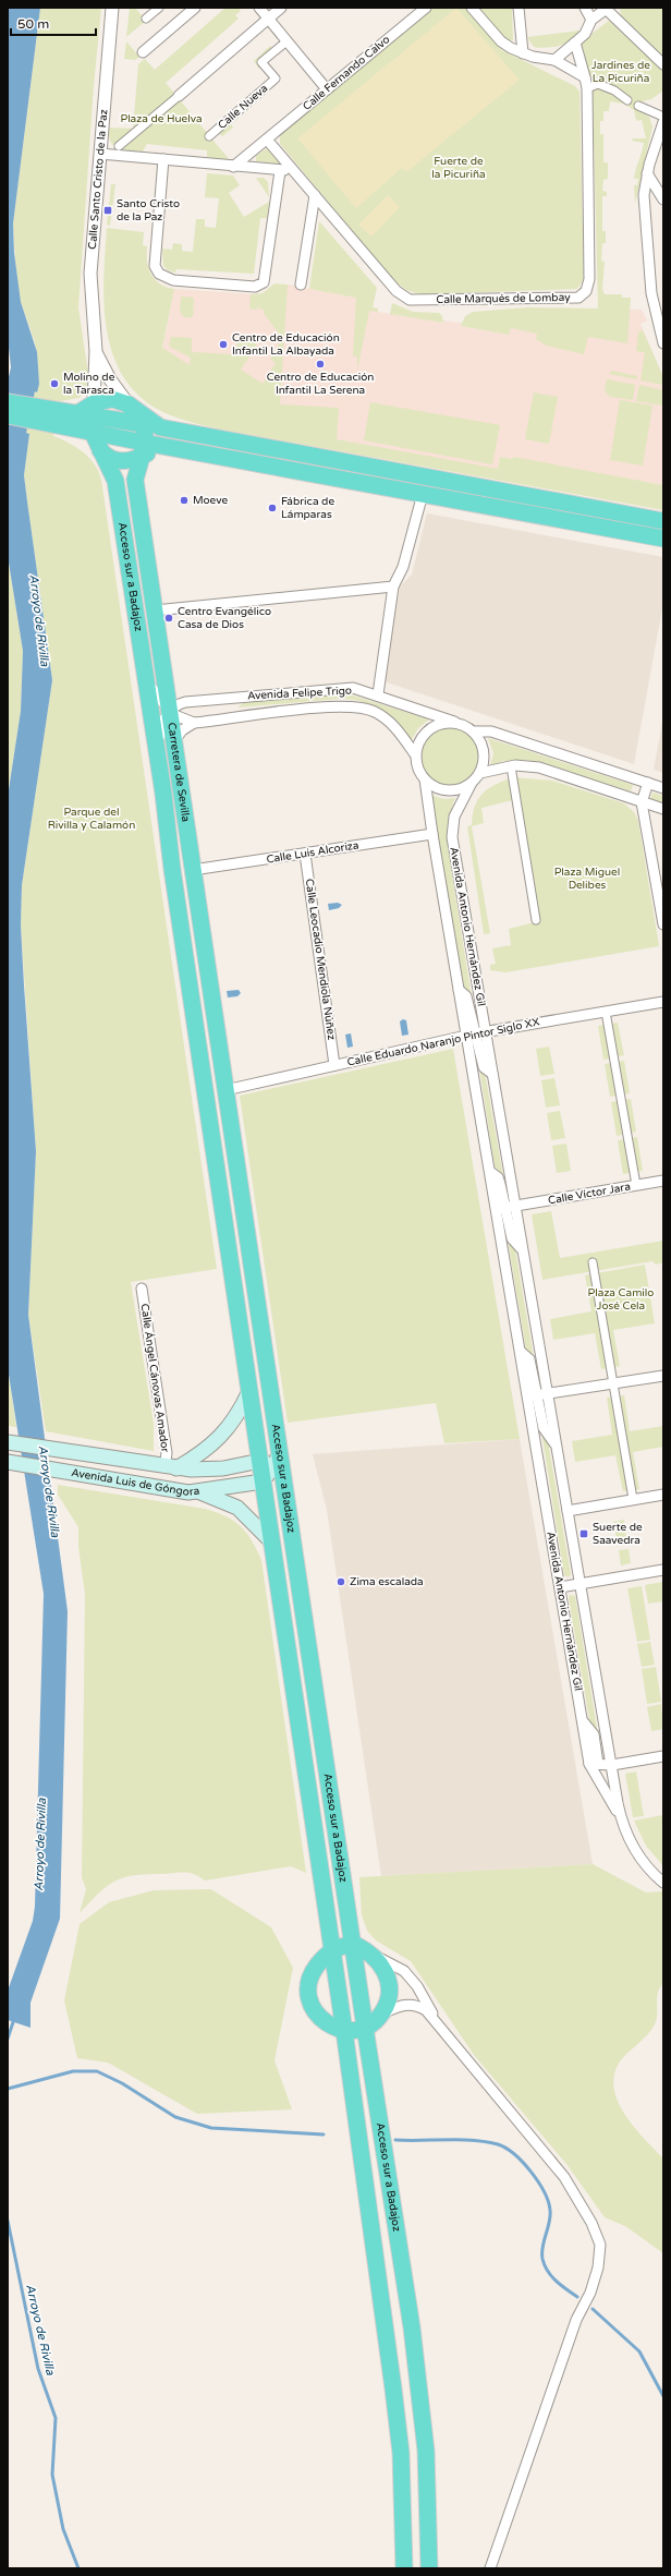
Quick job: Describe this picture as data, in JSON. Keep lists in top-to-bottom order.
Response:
{
  "streets": {
    "highway": ["Acceso sur a Badajoz", "Carretera de Sevilla"],
    "main road": ["Avenida Luis de Góngora"],
    "street": [
      "Calle Fernando Calvo",
      "Calle Nueva",
      "Calle Santo Cristo de la Paz",
      "Calle Marqués de Lombay",
      "Avenida Felipe Trigo",
      "Calle Luis Alcoriza",
      "Avenida Antonio Hernández Gil",
      "Calle Leocadio Mendiola Núñez",
      "Calle Eduardo Naranjo Pintor Siglo XX",
      "Calle Víctor Jara",
      "Calle Ángel Cánovas Amador"
    ]
  },
  "crossings": [
    ["Acceso sur a Badajoz", "Avenida Felipe Trigo"],
    ["Acceso sur a Badajoz", "Carretera de Sevilla"],
    ["Acceso sur a Badajoz", "Calle Eduardo Naranjo Pintor Siglo XX"],
    ["Acceso sur a Badajoz", "Avenida Luis de Góngora"],
    ["Avenida Felipe Trigo", "Carretera de Sevilla"],
    ["Avenida Felipe Trigo", "Avenida Antonio Hernández Gil"],
    ["Carretera de Sevilla", "Calle Luis Alcoriza"],
    ["Carretera de Sevilla", "Calle Eduardo Naranjo Pintor Siglo XX"],
    ["Calle Luis Alcoriza", "Avenida Antonio Hernández Gil"],
    ["Calle Luis Alcoriza", "Calle Leocadio Mendiola Núñez"],
    ["Avenida Antonio Hernández Gil", "Calle Eduardo Naranjo Pintor Siglo XX"],
    ["Avenida Antonio Hernández Gil", "Calle Víctor Jara"],
    ["Calle Leocadio Mendiola Núñez", "Calle Eduardo Naranjo Pintor Siglo XX"],
    ["Calle Ángel Cánovas Amador", "Avenida Luis de Góngora"]
  ],
  "water": ["Arroyo de Rivilla"],
  "parks": [
    "Jardines de La Picuriña",
    "Plaza de Huelva",
    "Fuerte de la Picuriña",
    "Parque del Rivilla y Calamón",
    "Plaza Miguel Delibes",
    "Plaza Camilo José Cela"
  ],
  "places": {
    "transit": ["Santo Cristo de la Paz", "Suerte de Saavedra"],
    "other": [
      "Centro de Educación Infantil La Albayada",
      "Centro de Educación Infantil La Serena",
      "Molino de la Tarasca",
      "Moeve",
      "Fábrica de Lámparas",
      "Centro Evangélico Casa de Dios",
      "Zima escalada"
    ]
  },
  "scale_bar": "50 m"
}
